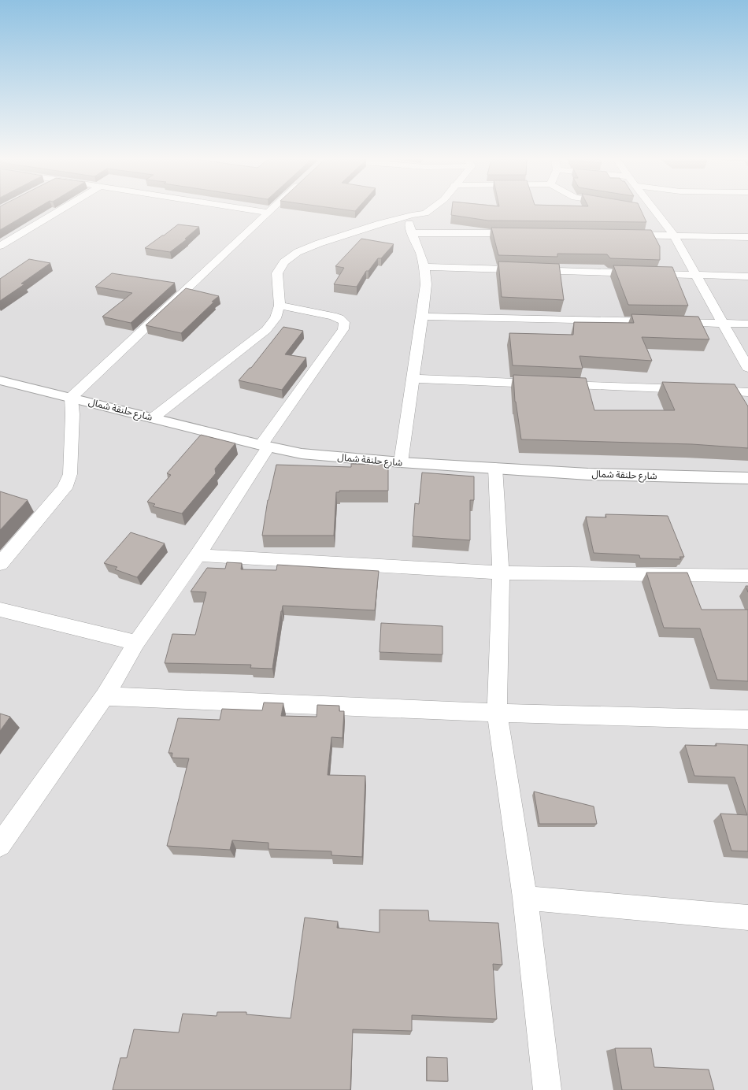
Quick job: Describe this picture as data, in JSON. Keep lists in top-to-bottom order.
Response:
{
  "streets": {
    "street": ["شارع حلنقة شمال"]
  }
}
